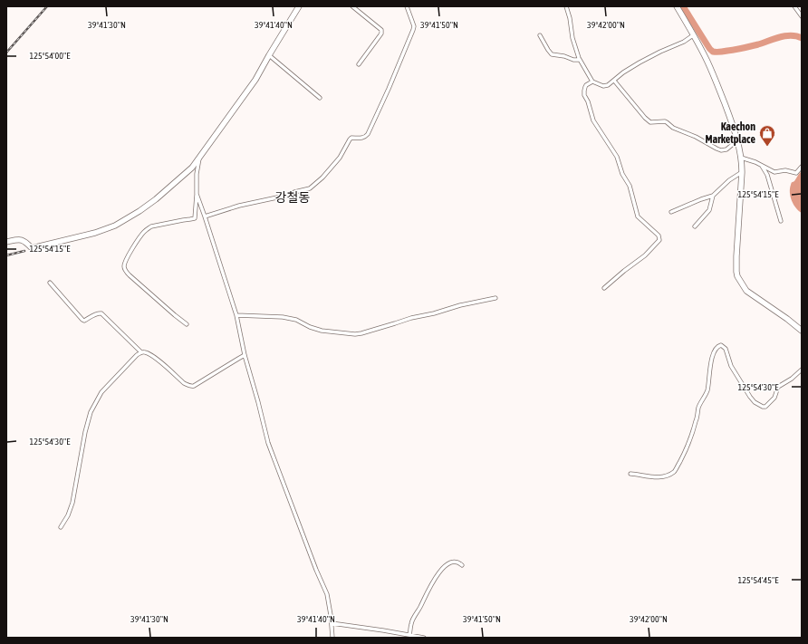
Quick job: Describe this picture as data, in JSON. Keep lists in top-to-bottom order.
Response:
{
  "districts": ["강철동"],
  "places": {
    "shop": ["Kaechon Marketplace"]
  },
  "coordinates": [
    "39°41'30\"N",
    "39°41'40\"N",
    "39°41'50\"N",
    "39°42'00\"N",
    "125°54'00\"E",
    "125°54'15\"E",
    "125°54'30\"E",
    "125°54'45\"E"
  ]
}
